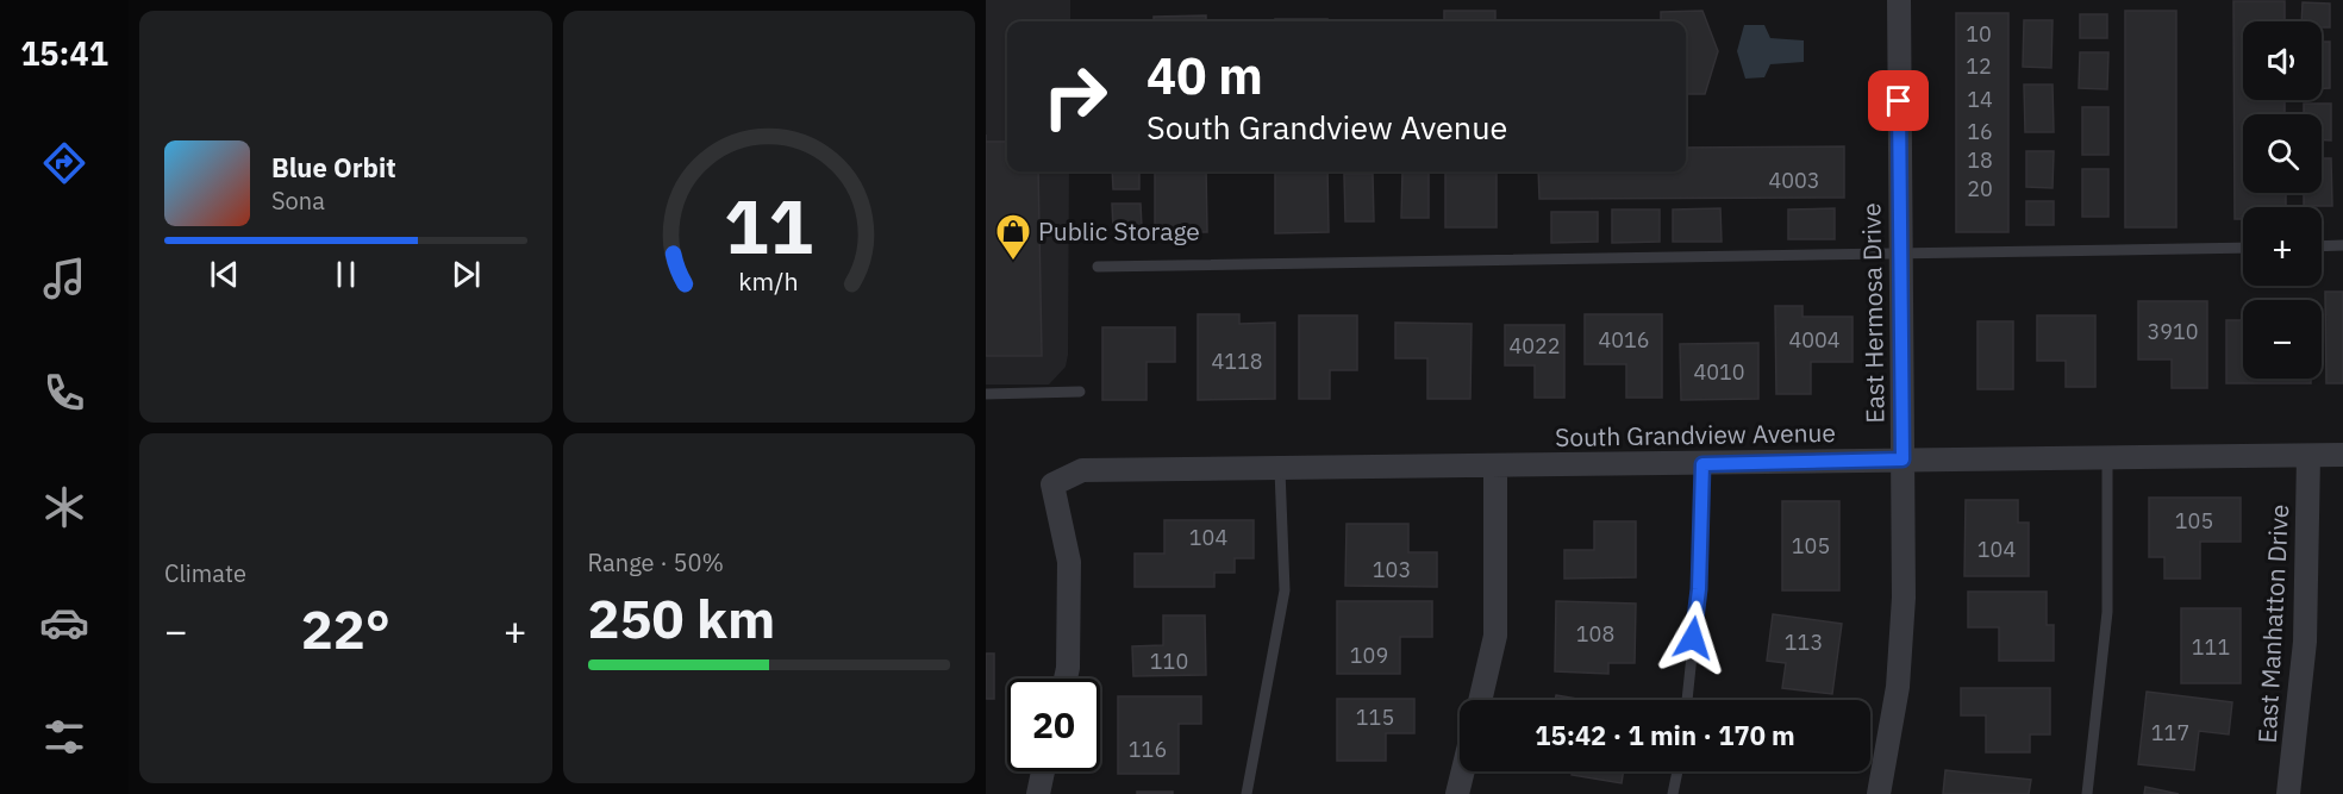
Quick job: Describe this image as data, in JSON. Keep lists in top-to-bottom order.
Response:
{
  "streets": {
    "street": ["East Hermosa Drive", "South Grandview Avenue", "East Manhatton Drive"]
  },
  "crossings": [
    ["East Hermosa Drive", "South Grandview Avenue"],
    ["South Grandview Avenue", "East Manhatton Drive"]
  ],
  "places": {
    "shop": ["Public Storage"]
  },
  "house_numbers": [
    "10",
    "12",
    "14",
    "16",
    "18",
    "4003",
    "20",
    "3910",
    "4016",
    "4004",
    "4022",
    "4118",
    "4010",
    "105",
    "104",
    "105",
    "104",
    "103",
    "108",
    "113",
    "111",
    "109",
    "110",
    "115",
    "117",
    "116"
  ],
  "page": {
    "tabs": "15:41",
    "map_buttons": ["+", "−"],
    "turn": ["40 m", "South Grandview Avenue"],
    "song": ["Blue Orbit", "Sona"],
    "tile": [
      "Climate",
      ["Range · 50%", "250 km"]
    ],
    "heat": ["−", "22°", "+"],
    "limit": "20",
    "trip": "15:42 · 1 min · 170 m",
    "gauge": ["11", "km/h"]
  }
}
